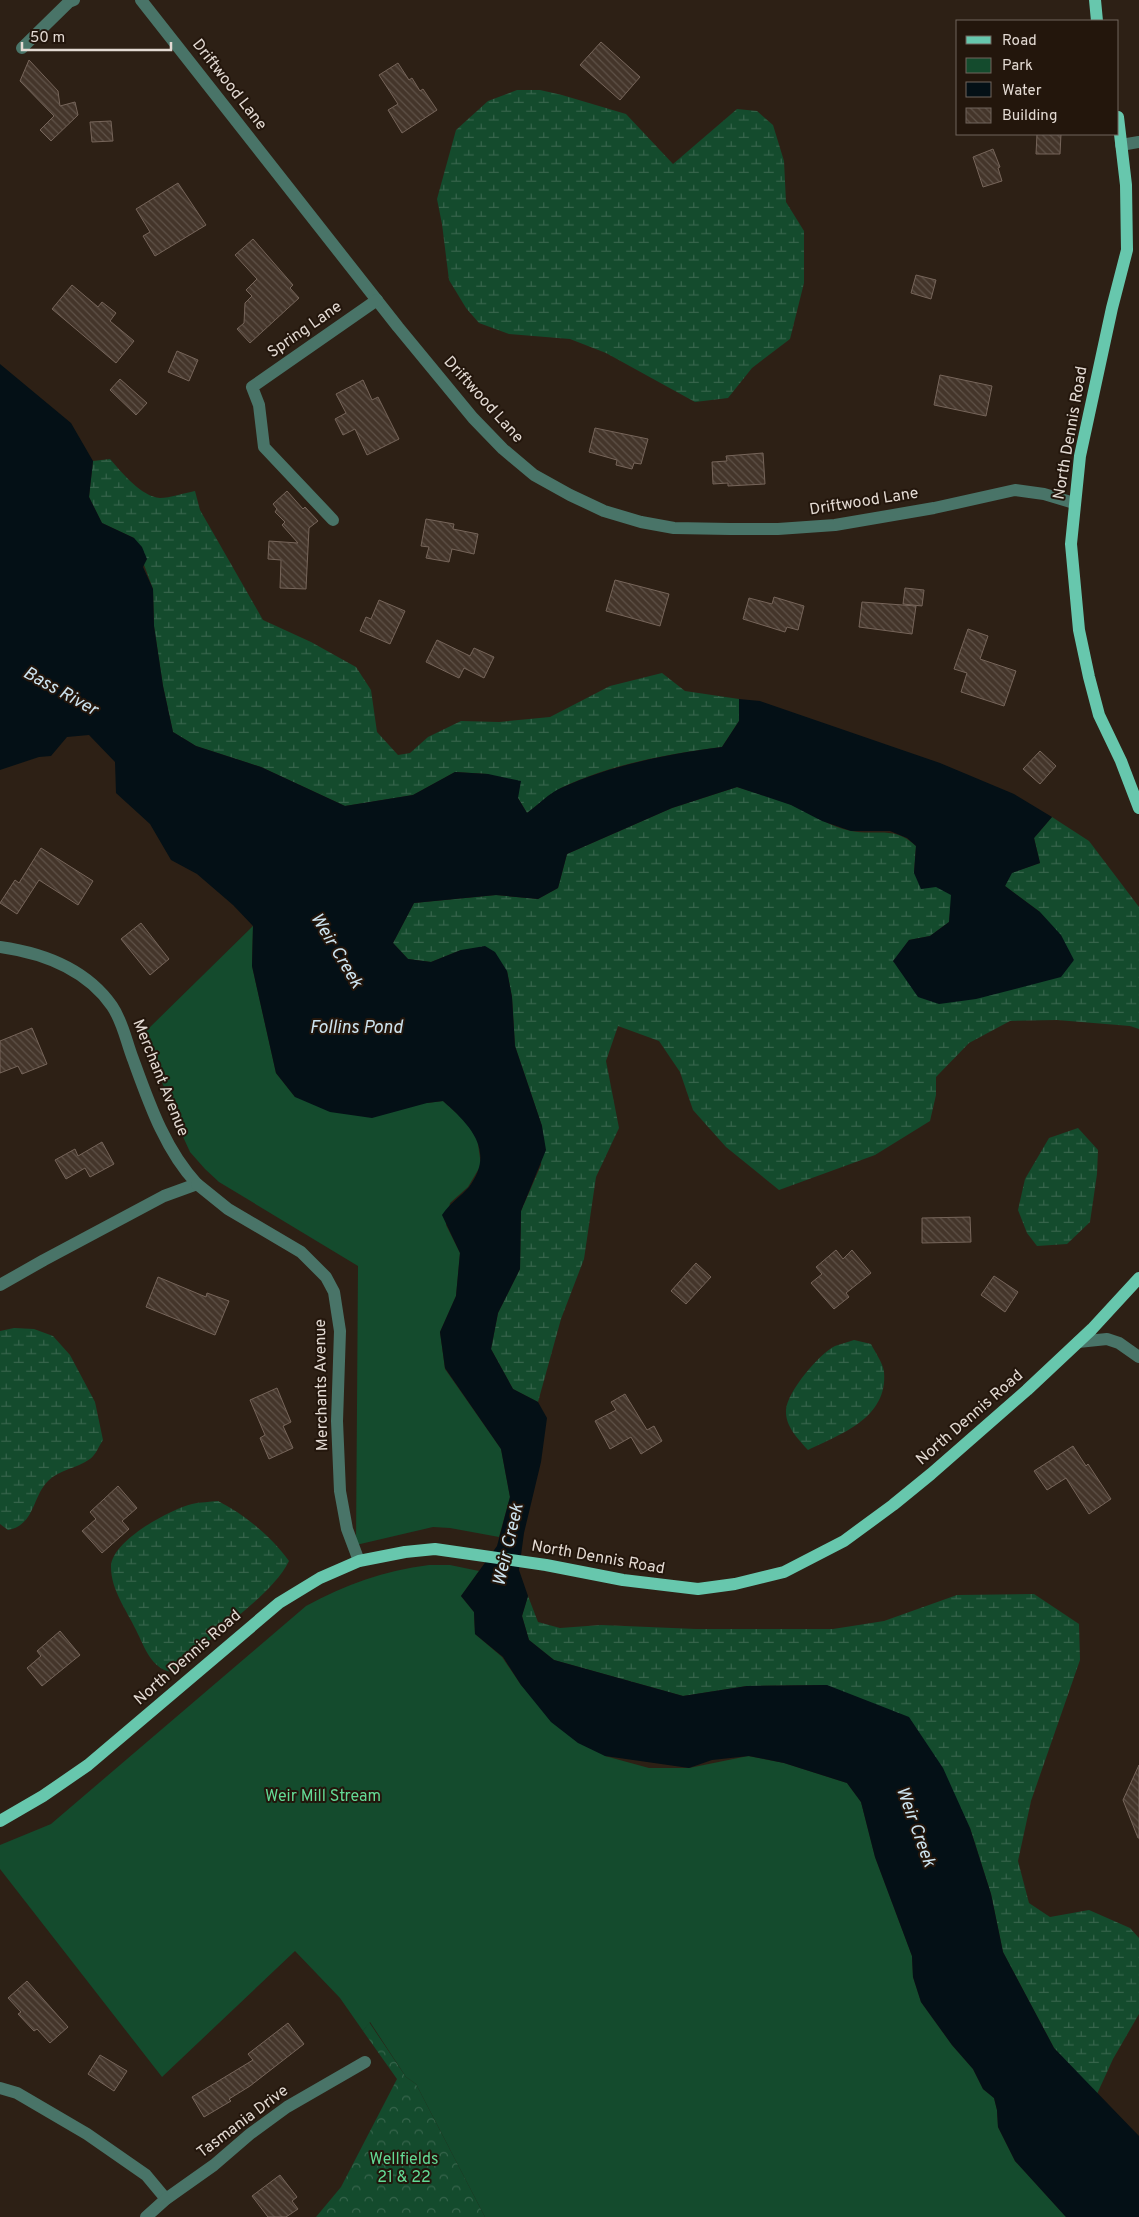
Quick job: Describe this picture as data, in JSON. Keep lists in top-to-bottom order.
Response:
{
  "streets": {
    "main road": ["North Dennis Road"],
    "street": [
      "Driftwood Lane",
      "Spring Lane",
      "Merchant Avenue",
      "Merchants Avenue",
      "Tasmania Drive"
    ]
  },
  "crossings": [
    ["Driftwood Lane", "Spring Lane"],
    ["Driftwood Lane", "North Dennis Road"],
    ["North Dennis Road", "Merchants Avenue"],
    ["Merchant Avenue", "Merchants Avenue"]
  ],
  "water": ["Bass River", "Weir Creek", "Follins Pond"],
  "parks": ["Weir Mill Stream", "Wellfields 21 & 22"],
  "legend": [
    "Road",
    "Park",
    "Water",
    "Building"
  ],
  "scale_bar": "50 m"
}
